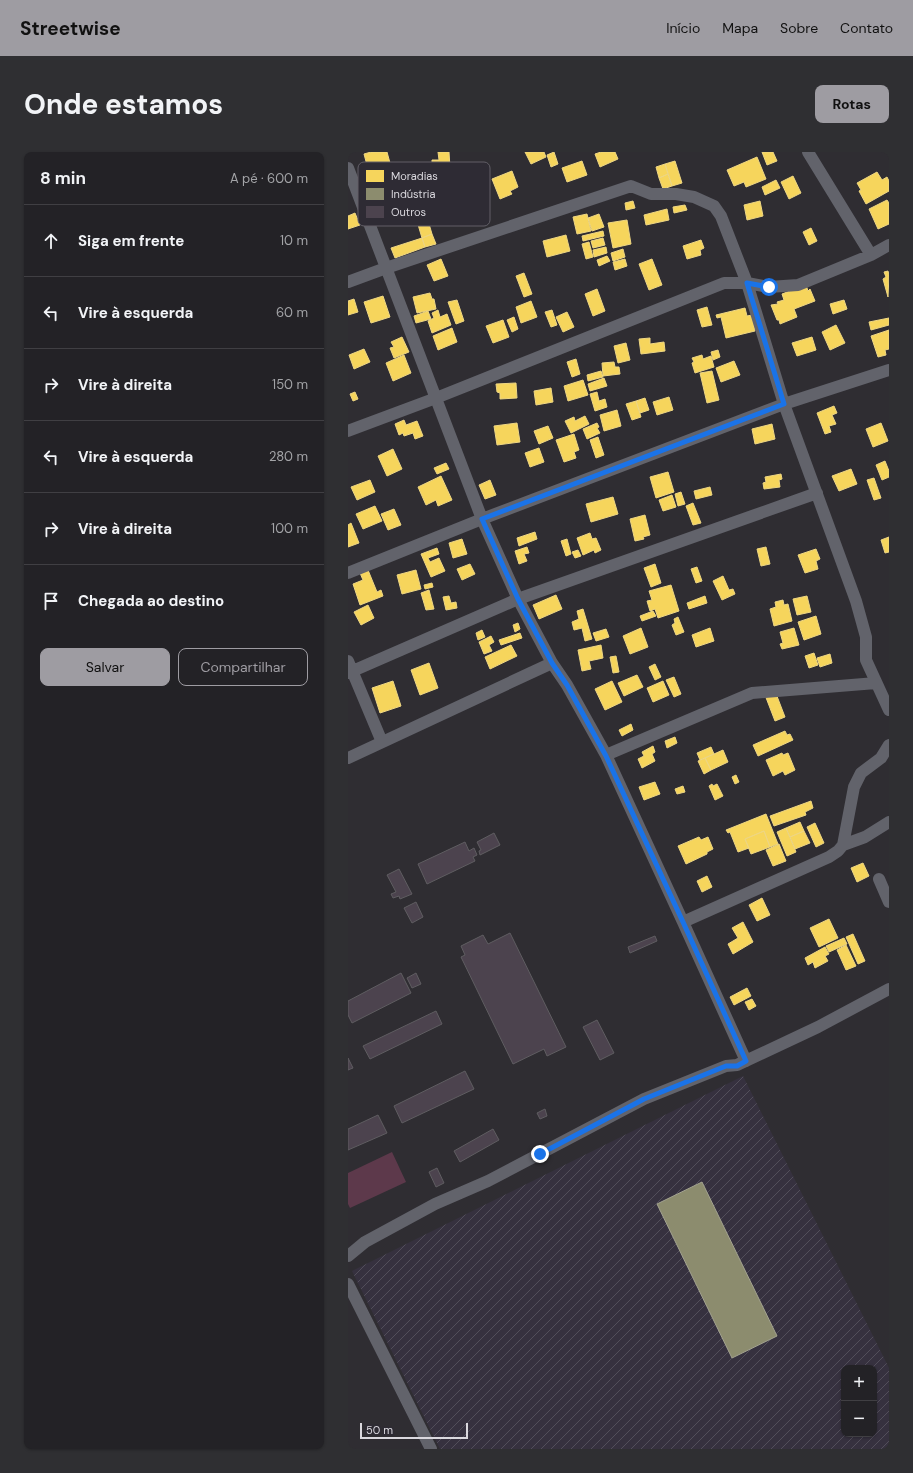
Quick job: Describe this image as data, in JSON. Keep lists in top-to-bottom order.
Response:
{
  "legend": ["Moradias", "Indústria", "Outros"],
  "scale_bar": "50 m",
  "page": {
    "header": "Streetwise",
    "nav": [
      "Início",
      "Mapa",
      "Sobre",
      "Contato"
    ],
    "buttons": [
      "Rotas",
      ["Salvar", "Compartilhar"]
    ],
    "title": "Onde estamos",
    "heading": ["8 min", "A pé · 600 m"],
    "list": [
      ["Siga em frente", "10 m"],
      ["Vire à esquerda", "60 m"],
      ["Vire à direita", "150 m"],
      ["Vire à esquerda", "280 m"],
      ["Vire à direita", "100 m"],
      "Chegada ao destino"
    ],
    "map_buttons": ["+", "−"],
    "scale": "50 m"
  }
}
